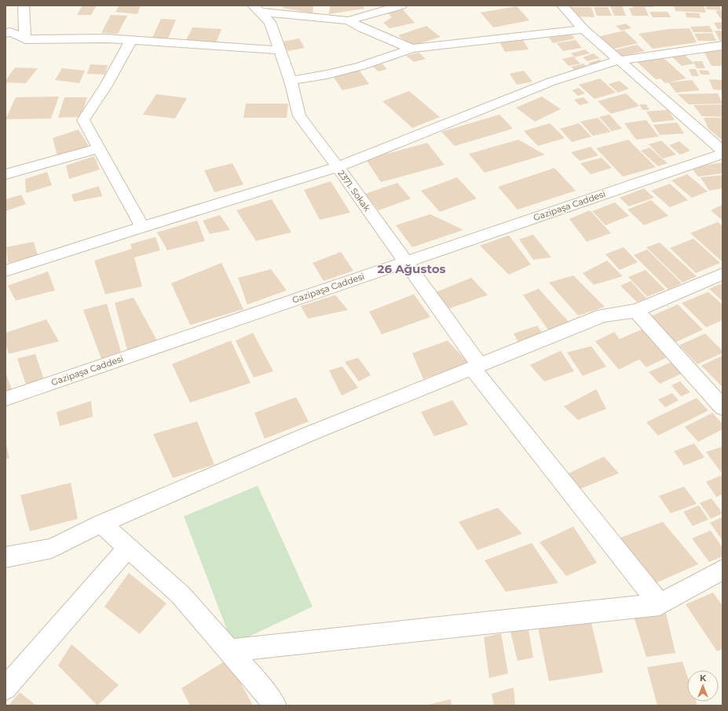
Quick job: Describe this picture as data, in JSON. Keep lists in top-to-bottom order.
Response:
{
  "streets": {
    "street": ["2371. Sokak", "Gazipaşa Caddesi"]
  },
  "crossings": [
    ["2371. Sokak", "Gazipaşa Caddesi"]
  ],
  "districts": ["26 Ağustos"],
  "north": "top"
}
